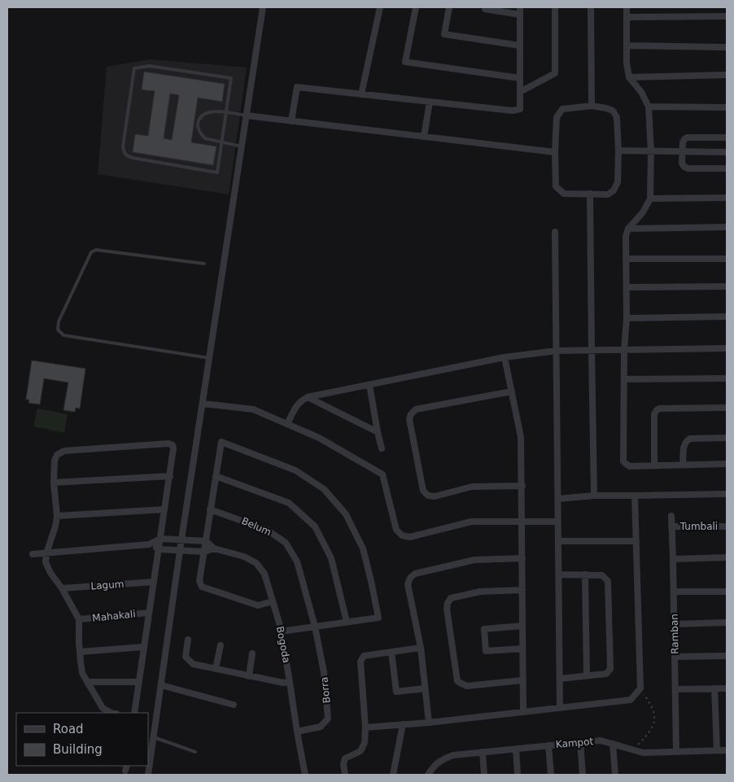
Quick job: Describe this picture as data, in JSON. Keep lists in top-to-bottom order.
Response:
{
  "streets": {
    "street": [
      "Belum",
      "Tumbali",
      "Lagum",
      "Mahakali",
      "Ramban",
      "Bogoda",
      "Borra",
      "Kampot"
    ]
  },
  "crossings": [
    ["Belum", "Borra"],
    ["Tumbali", "Ramban"],
    ["Ramban", "Kampot"],
    ["Bogoda", "Borra"]
  ],
  "legend": ["Road", "Building"]
}
